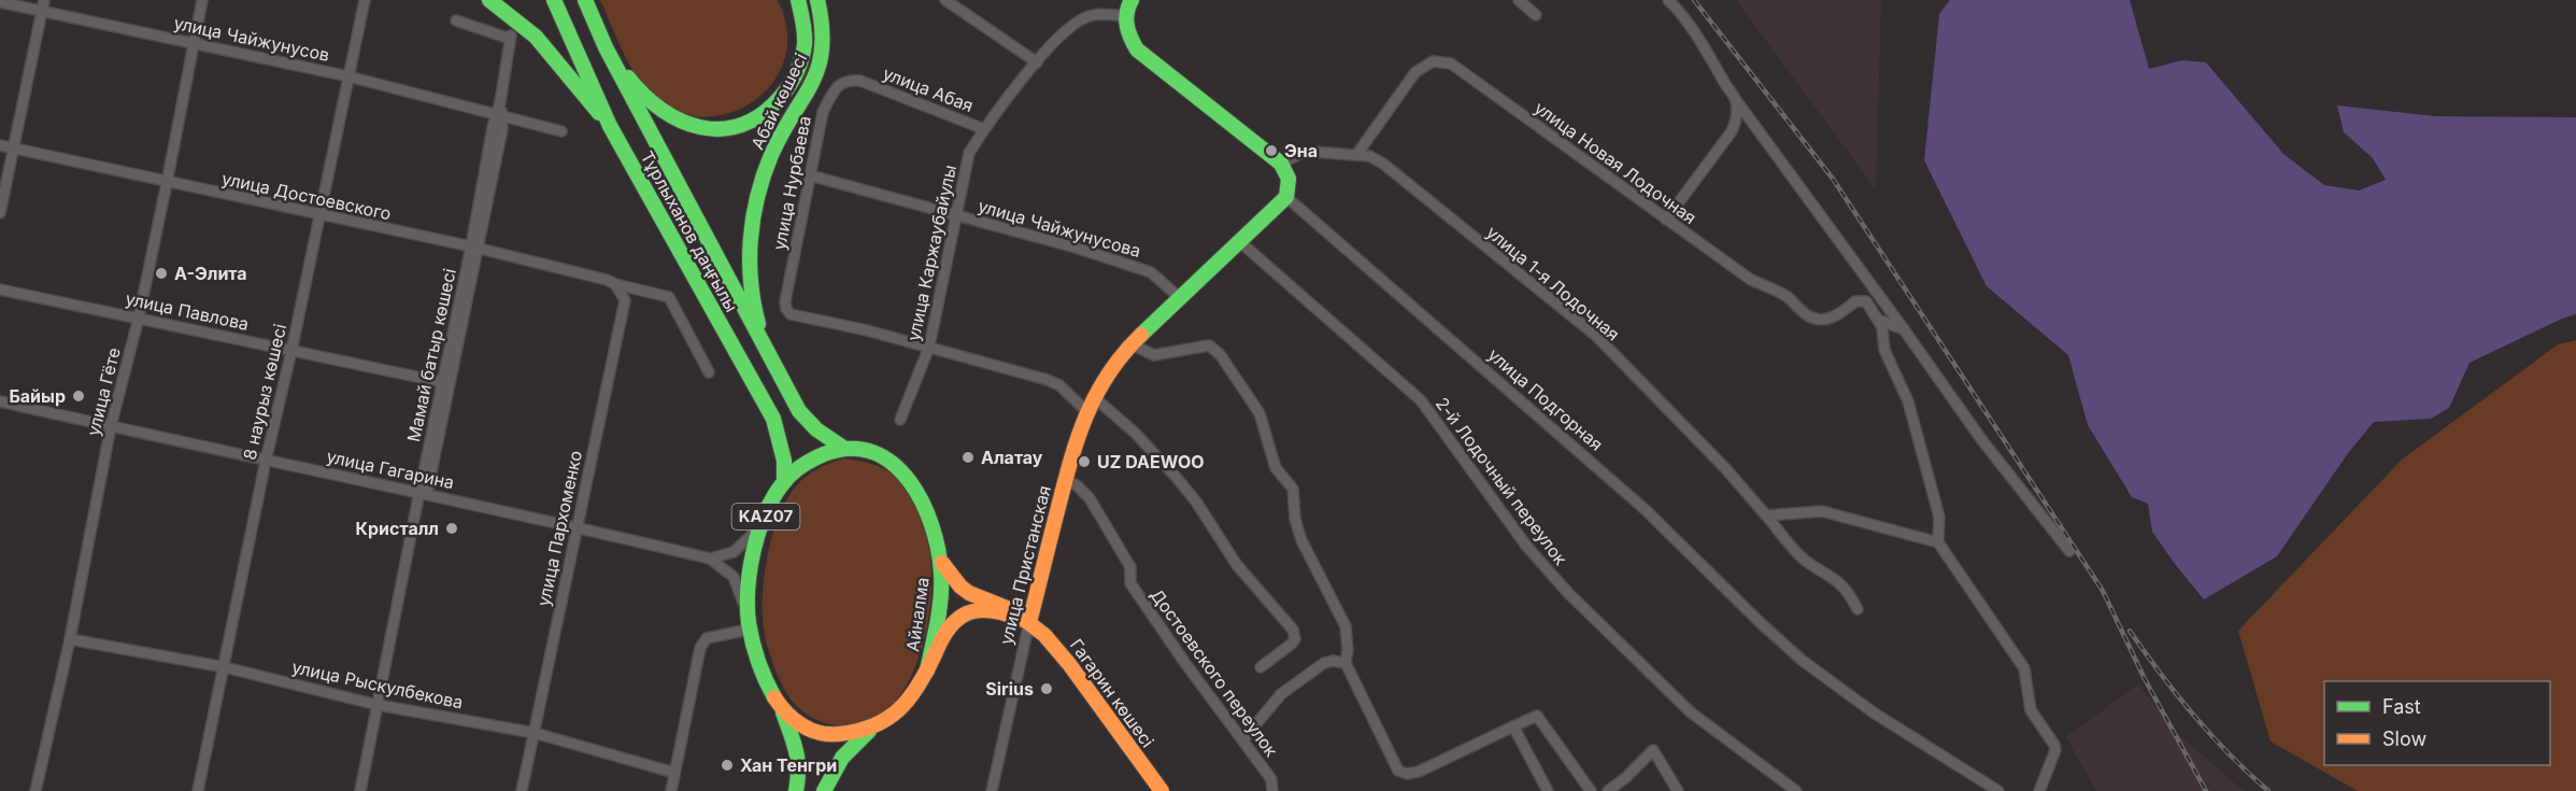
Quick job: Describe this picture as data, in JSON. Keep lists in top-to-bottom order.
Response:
{
  "streets": {
    "main road": [
      "Абай көшесі",
      "Тұрлыханов даңғылы",
      "KAZ07",
      "улица Пристанская",
      "Айналма",
      "Гагарин көшесі"
    ],
    "street": [
      "улица Чайжунусов",
      "улица Абая",
      "улица Новая Лодочная",
      "улица Нурбаева",
      "улица Достоевского",
      "улица Чайжунусова",
      "улица Каржаубайулы",
      "улица 1-я Лодочная",
      "улица Павлова",
      "Мамай батыр көшесі",
      "улица Гёте",
      "8 наурыз көшесі",
      "улица Подгорная",
      "улица Гагарина",
      "2-й Лодочный переулок",
      "улица Пархоменко",
      "Достоевского переулок",
      "улица Рыскулбекова"
    ]
  },
  "crossings": [
    ["улица Чайжунусов", "Мамай батыр көшесі"],
    ["улица Чайжунусов", "улица Гёте"],
    ["улица Чайжунусов", "8 наурыз көшесі"],
    ["улица Абая", "улица Нурбаева"],
    ["улица Абая", "улица Каржаубайулы"],
    ["Абай көшесі", "Тұрлыханов даңғылы"],
    ["улица Новая Лодочная", "улица 1-я Лодочная"],
    ["улица Нурбаева", "улица Чайжунусова"],
    ["улица Нурбаева", "улица Каржаубайулы"],
    ["улица Достоевского", "Мамай батыр көшесі"],
    ["улица Достоевского", "улица Гёте"],
    ["улица Достоевского", "8 наурыз көшесі"],
    ["улица Достоевского", "улица Пархоменко"],
    ["улица Чайжунусова", "улица Каржаубайулы"],
    ["улица Чайжунусова", "улица Пристанская"],
    ["Тұрлыханов даңғылы", "Айналма"],
    ["улица Павлова", "Мамай батыр көшесі"],
    ["улица Павлова", "улица Гёте"],
    ["улица Павлова", "8 наурыз көшесі"],
    ["Мамай батыр көшесі", "улица Гагарина"],
    ["Мамай батыр көшесі", "улица Рыскулбекова"],
    ["улица Гёте", "улица Гагарина"],
    ["улица Гёте", "улица Рыскулбекова"],
    ["8 наурыз көшесі", "улица Гагарина"],
    ["8 наурыз көшесі", "улица Рыскулбекова"],
    ["улица Подгорная", "улица Пристанская"],
    ["улица Гагарина", "улица Пархоменко"],
    ["улица Гагарина", "Айналма"],
    ["2-й Лодочный переулок", "улица Пристанская"],
    ["KAZ07", "улица Пристанская"],
    ["KAZ07", "Айналма"],
    ["KAZ07", "Гагарин көшесі"],
    ["улица Пархоменко", "улица Рыскулбекова"],
    ["улица Пристанская", "Достоевского переулок"],
    ["улица Пристанская", "Гагарин көшесі"]
  ],
  "places": [
    "Эна",
    "А-Элита",
    "Байыр",
    "Алатау",
    "UZ DAEWOO",
    "Кристалл",
    "Sirius",
    "Хан Тенгри"
  ],
  "legend": ["Fast", "Slow"]
}
